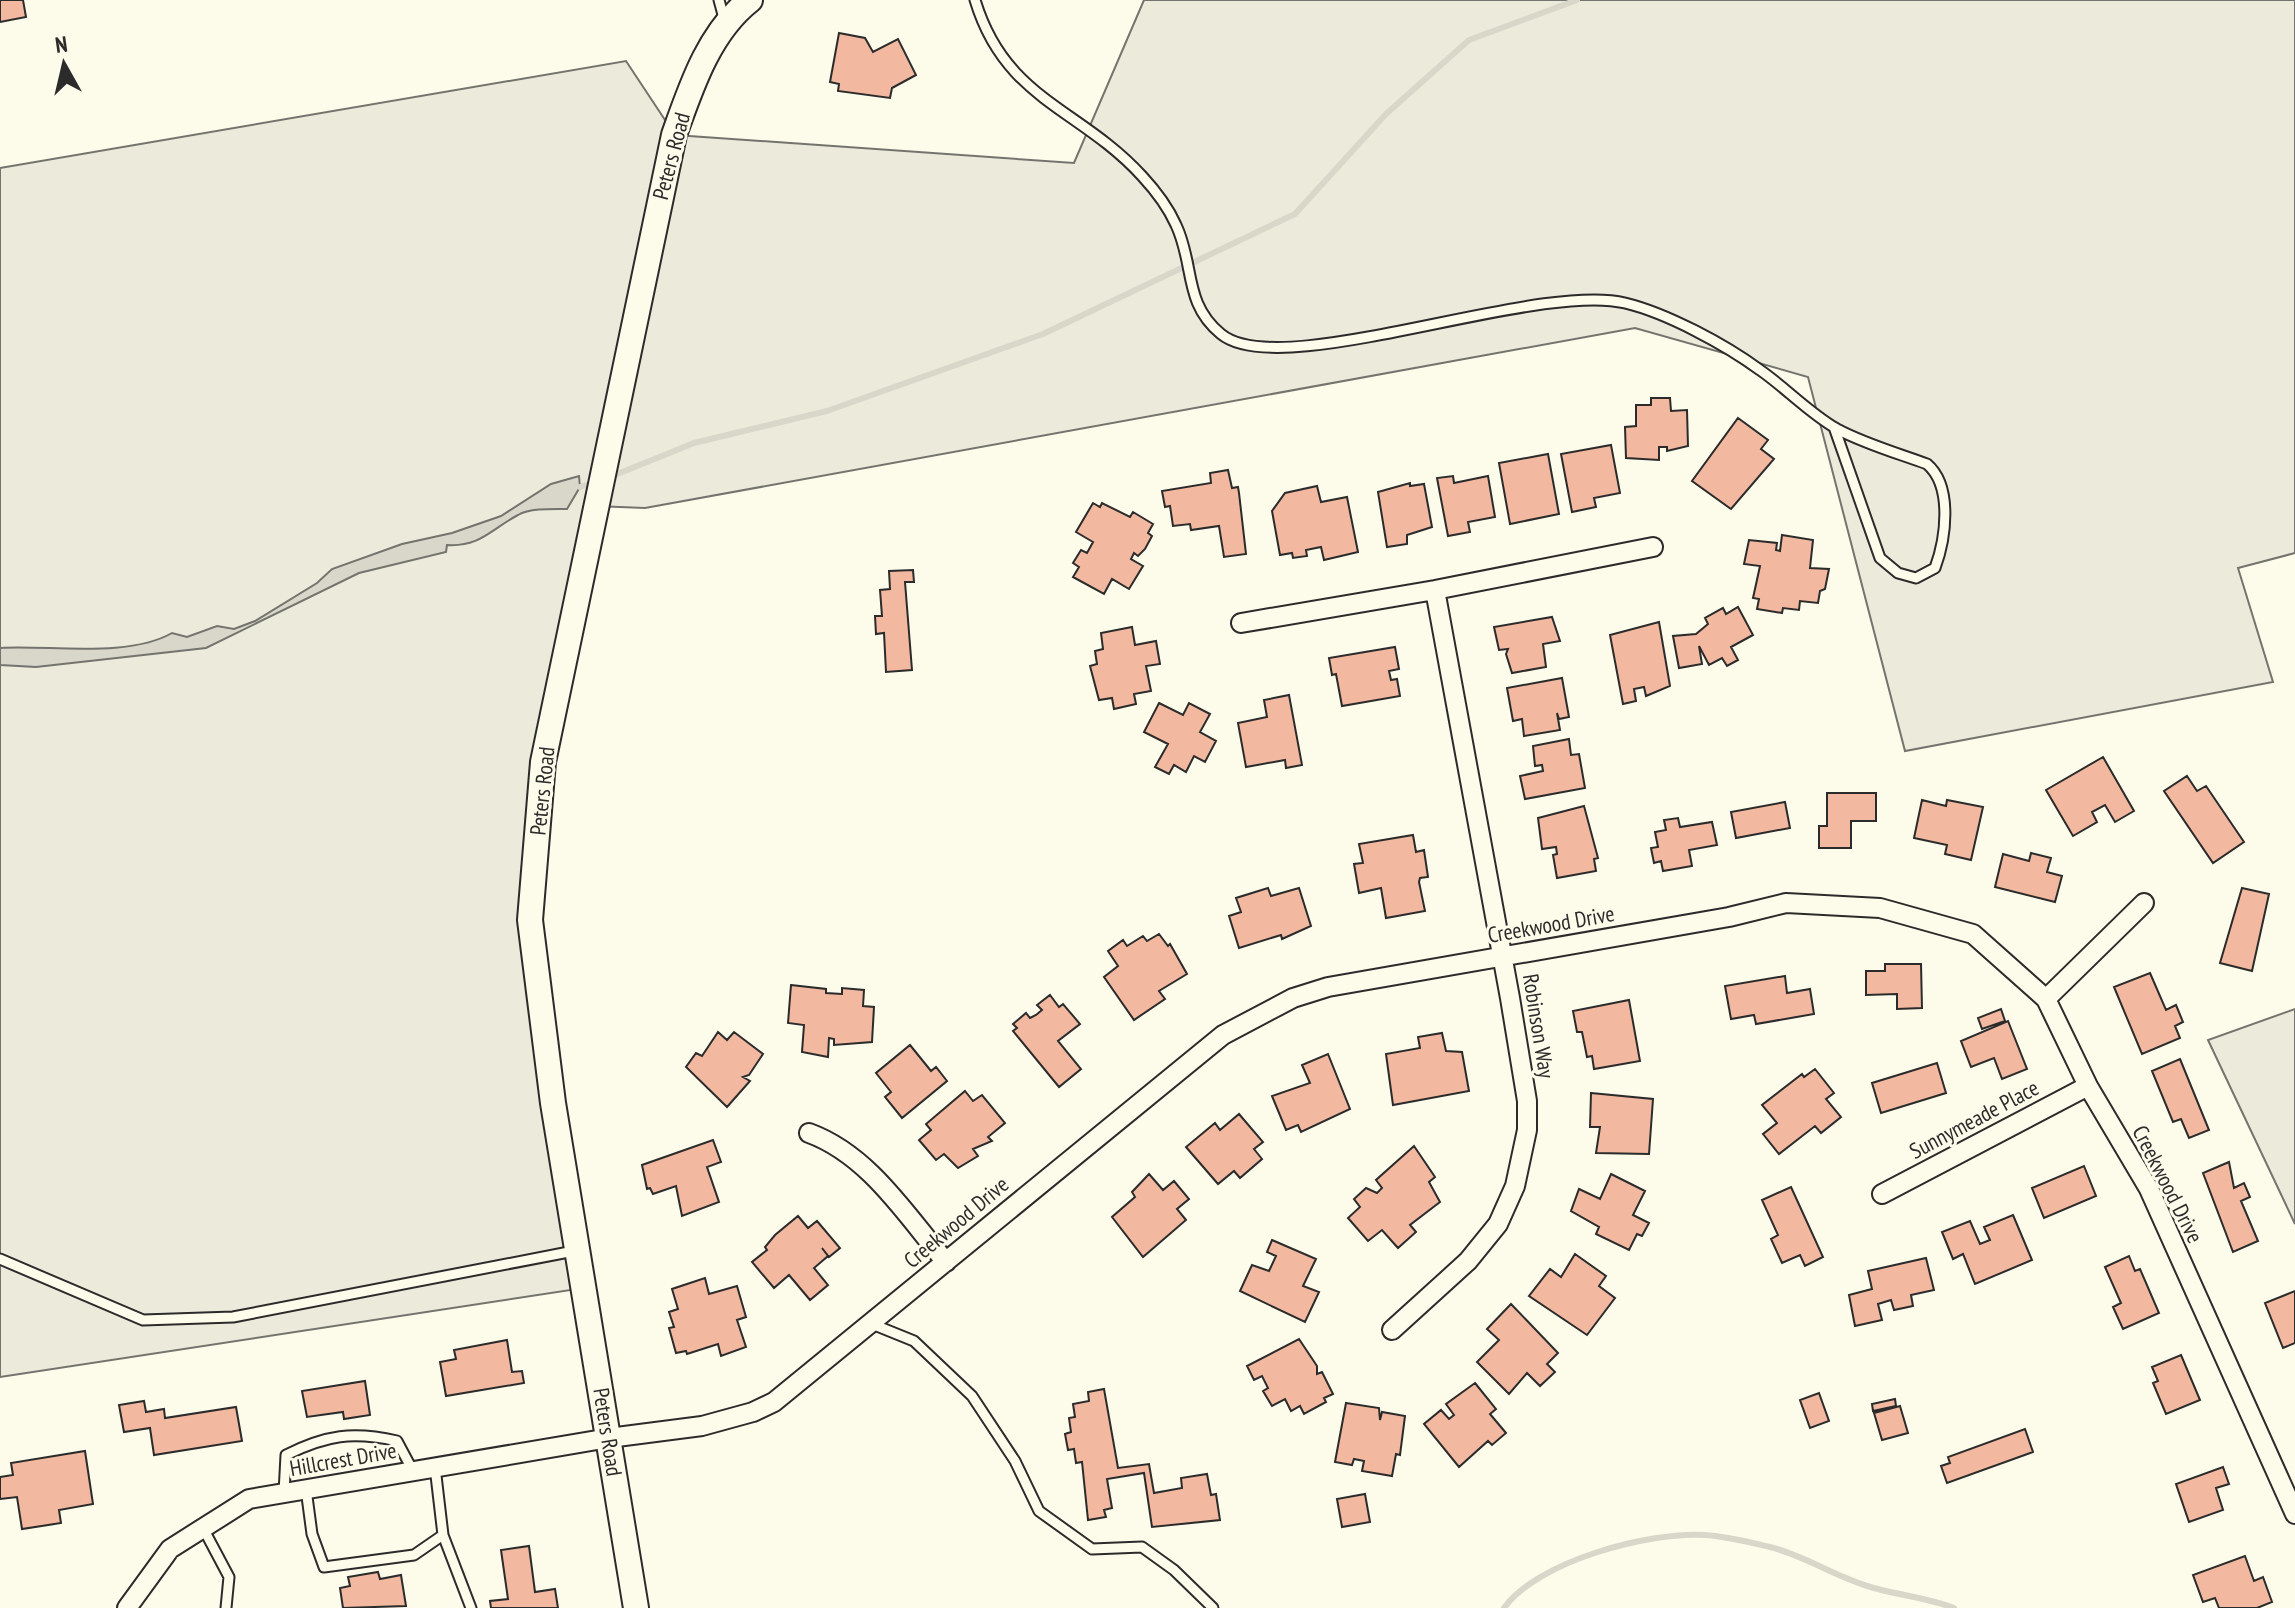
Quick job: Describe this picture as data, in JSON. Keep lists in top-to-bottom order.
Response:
{
  "streets": {
    "street": [
      "Peters Road",
      "Creekwood Drive",
      "Robinson Way",
      "Sunnymeade Place",
      "Hillcrest Drive"
    ]
  },
  "crossings": [
    ["Peters Road", "Creekwood Drive"],
    ["Peters Road", "Hillcrest Drive"],
    ["Creekwood Drive", "Robinson Way"],
    ["Creekwood Drive", "Sunnymeade Place"],
    ["Creekwood Drive", "Hillcrest Drive"]
  ],
  "north": "top"
}
